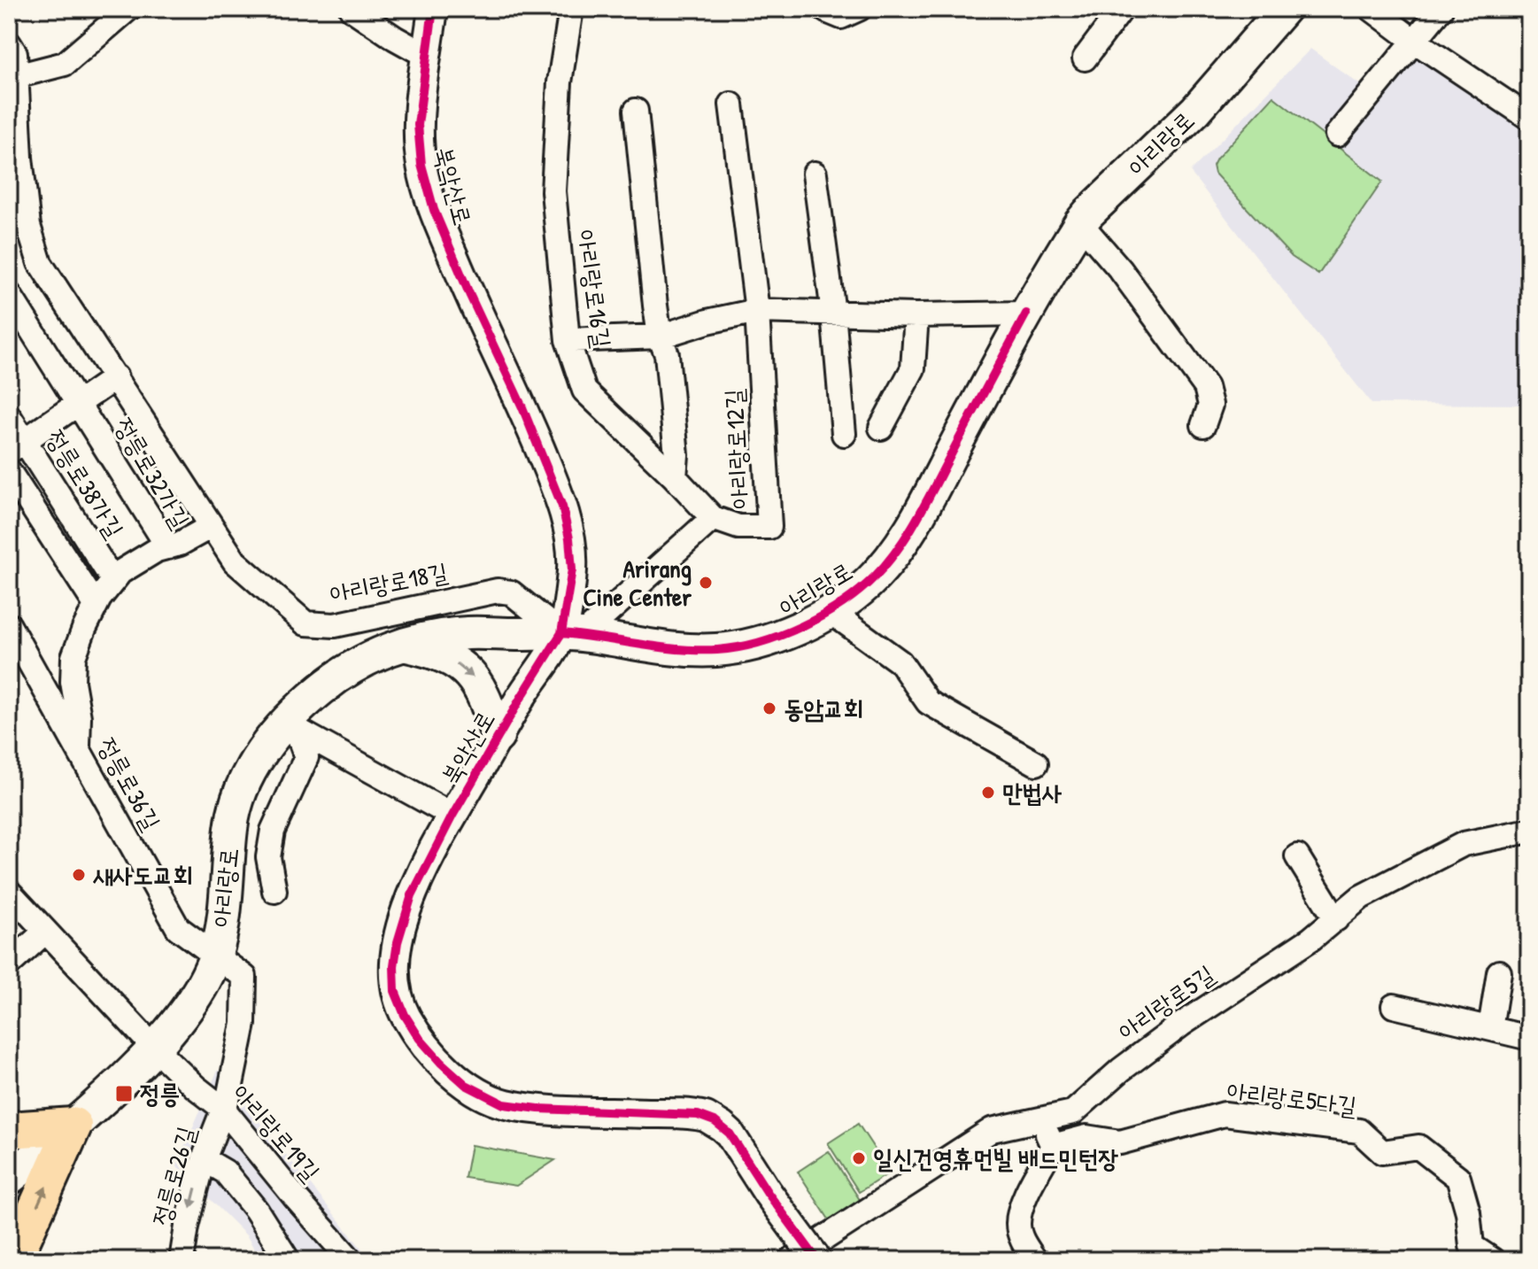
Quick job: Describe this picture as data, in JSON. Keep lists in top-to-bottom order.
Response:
{
  "streets": {
    "main road": ["아리랑로"],
    "street": [
      "북악산로",
      "아리랑로16길",
      "아리랑로12길",
      "정릉로32가길",
      "정릉로38가길",
      "아리랑로18길",
      "정릉로36길",
      "아리랑로5길",
      "아리랑로5다길",
      "아리랑로19길",
      "정릉로26길"
    ]
  },
  "crossings": [
    ["아리랑로", "북악산로"],
    ["아리랑로", "아리랑로18길"],
    ["아리랑로", "정릉로36길"],
    ["아리랑로", "아리랑로19길"],
    ["아리랑로", "정릉로26길"],
    ["북악산로", "아리랑로18길"],
    ["아리랑로16길", "아리랑로12길"],
    ["정릉로32가길", "정릉로38가길"],
    ["정릉로32가길", "정릉로36길"],
    ["정릉로36길", "정릉로26길"],
    ["아리랑로19길", "정릉로26길"]
  ],
  "places": {
    "other": [
      "Arirang Cine Center",
      "동암교회",
      "만법사",
      "새사도교회",
      "일신건영휴먼빌 배드민턴장"
    ],
    "transit": ["정릉"]
  }
}
